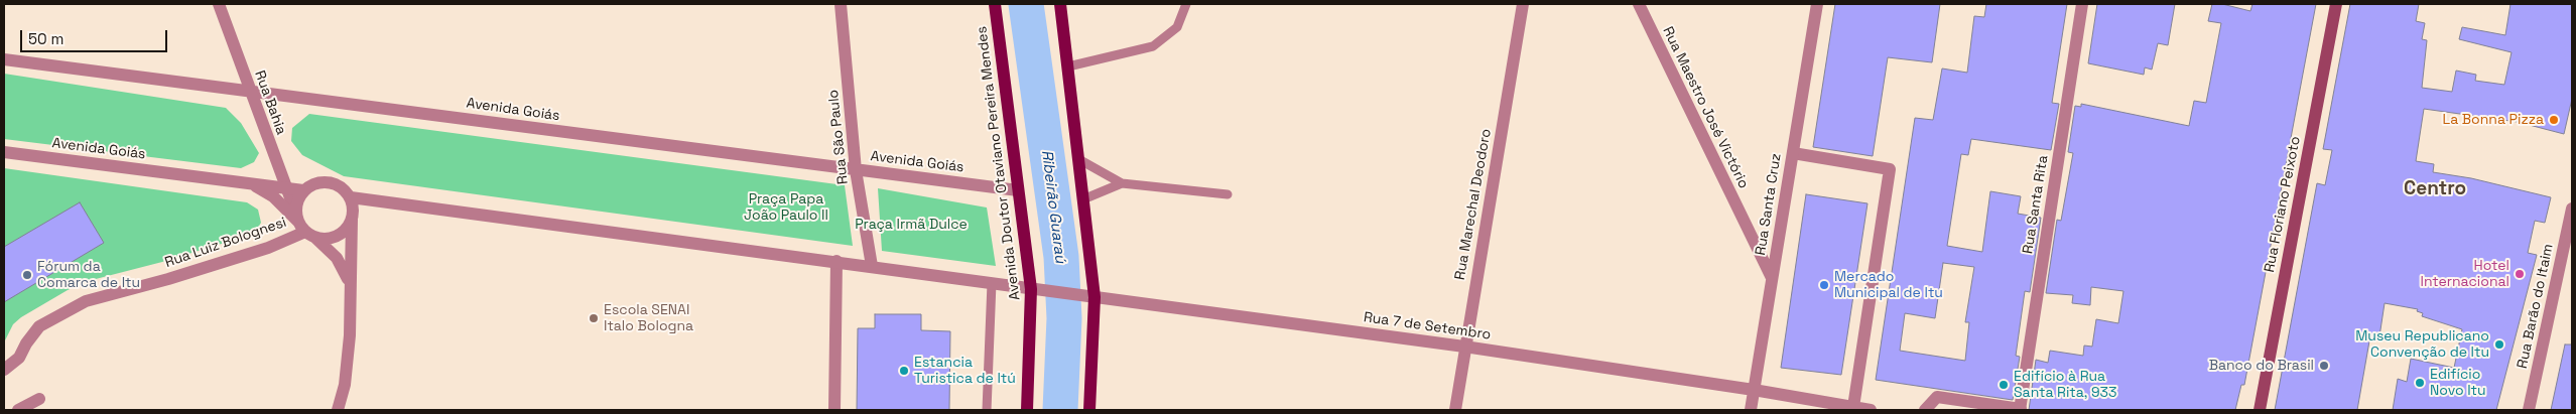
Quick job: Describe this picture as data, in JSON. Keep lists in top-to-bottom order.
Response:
{
  "streets": {
    "main road": ["Avenida Doutor Otaviano Pereira Mendes", "Rua Floriano Peixoto"],
    "street": [
      "Rua Bahia",
      "Rua Maestro José Victório",
      "Avenida Goiás",
      "Rua São Paulo",
      "Rua Marechal Deodoro",
      "Rua Santa Cruz",
      "Rua Santa Rita",
      "Rua Luiz Bolognesi",
      "Rua Barão do Itaim",
      "Rua 7 de Setembro"
    ]
  },
  "crossings": [
    ["Rua Bahia", "Avenida Goiás"],
    ["Rua Bahia", "Rua Luiz Bolognesi"],
    ["Rua Maestro José Victório", "Rua Santa Cruz"],
    ["Avenida Goiás", "Rua São Paulo"],
    ["Avenida Goiás", "Avenida Doutor Otaviano Pereira Mendes"],
    ["Avenida Goiás", "Rua Luiz Bolognesi"],
    ["Avenida Doutor Otaviano Pereira Mendes", "Rua 7 de Setembro"],
    ["Rua Marechal Deodoro", "Rua 7 de Setembro"],
    ["Rua Santa Cruz", "Rua 7 de Setembro"]
  ],
  "districts": ["Centro"],
  "water": ["Ribeirão Guaraú"],
  "parks": ["Praça Papa João Paulo II", "Praça Irmã Dulce"],
  "places": [
    "La Bonna Pizza",
    "Hotel Internacional",
    "Fórum da Comarca de Itu",
    "Mercado Municipal de Itu",
    "Escola SENAI Italo Bologna",
    "Museu Republicano Convenção de Itu",
    "Banco do Brasil",
    "Estancia Turistica de Itú",
    "Edifício Novo Itu",
    "Edifício à Rua Santa Rita, 933"
  ],
  "scale_bar": "50 m"
}
